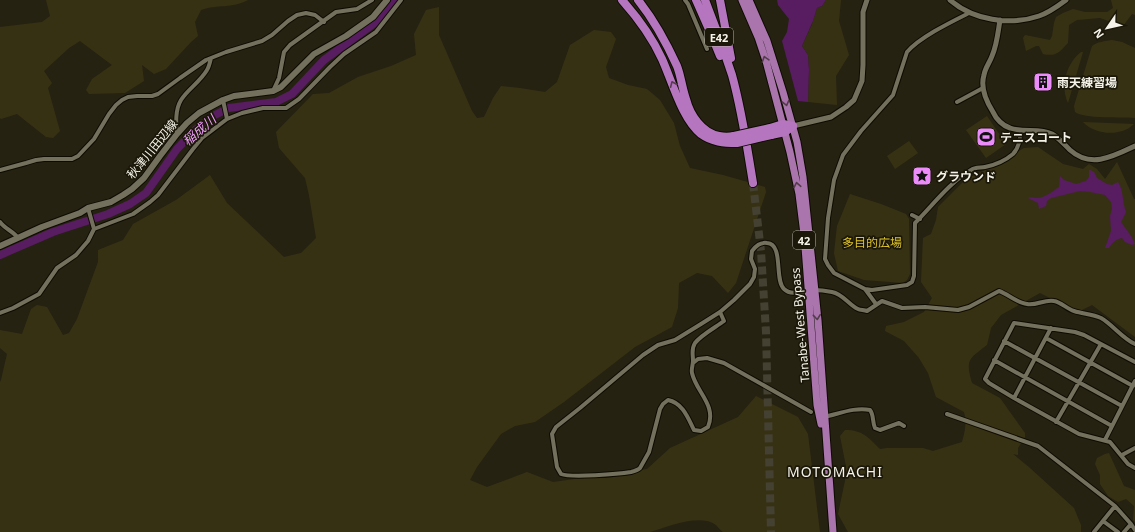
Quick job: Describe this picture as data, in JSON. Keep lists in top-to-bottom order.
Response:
{
  "streets": {
    "highway": ["E42", "42", "Tanabe-West Bypass"],
    "main road": ["秋津川田辺線"]
  },
  "districts": ["MOTOMACHI"],
  "water": ["稲成川"],
  "parks": ["多目的広場"],
  "places": {
    "building": ["雨天練習場"],
    "sports": ["テニスコート"],
    "place": ["グラウンド"]
  },
  "north": "bottom left"
}
